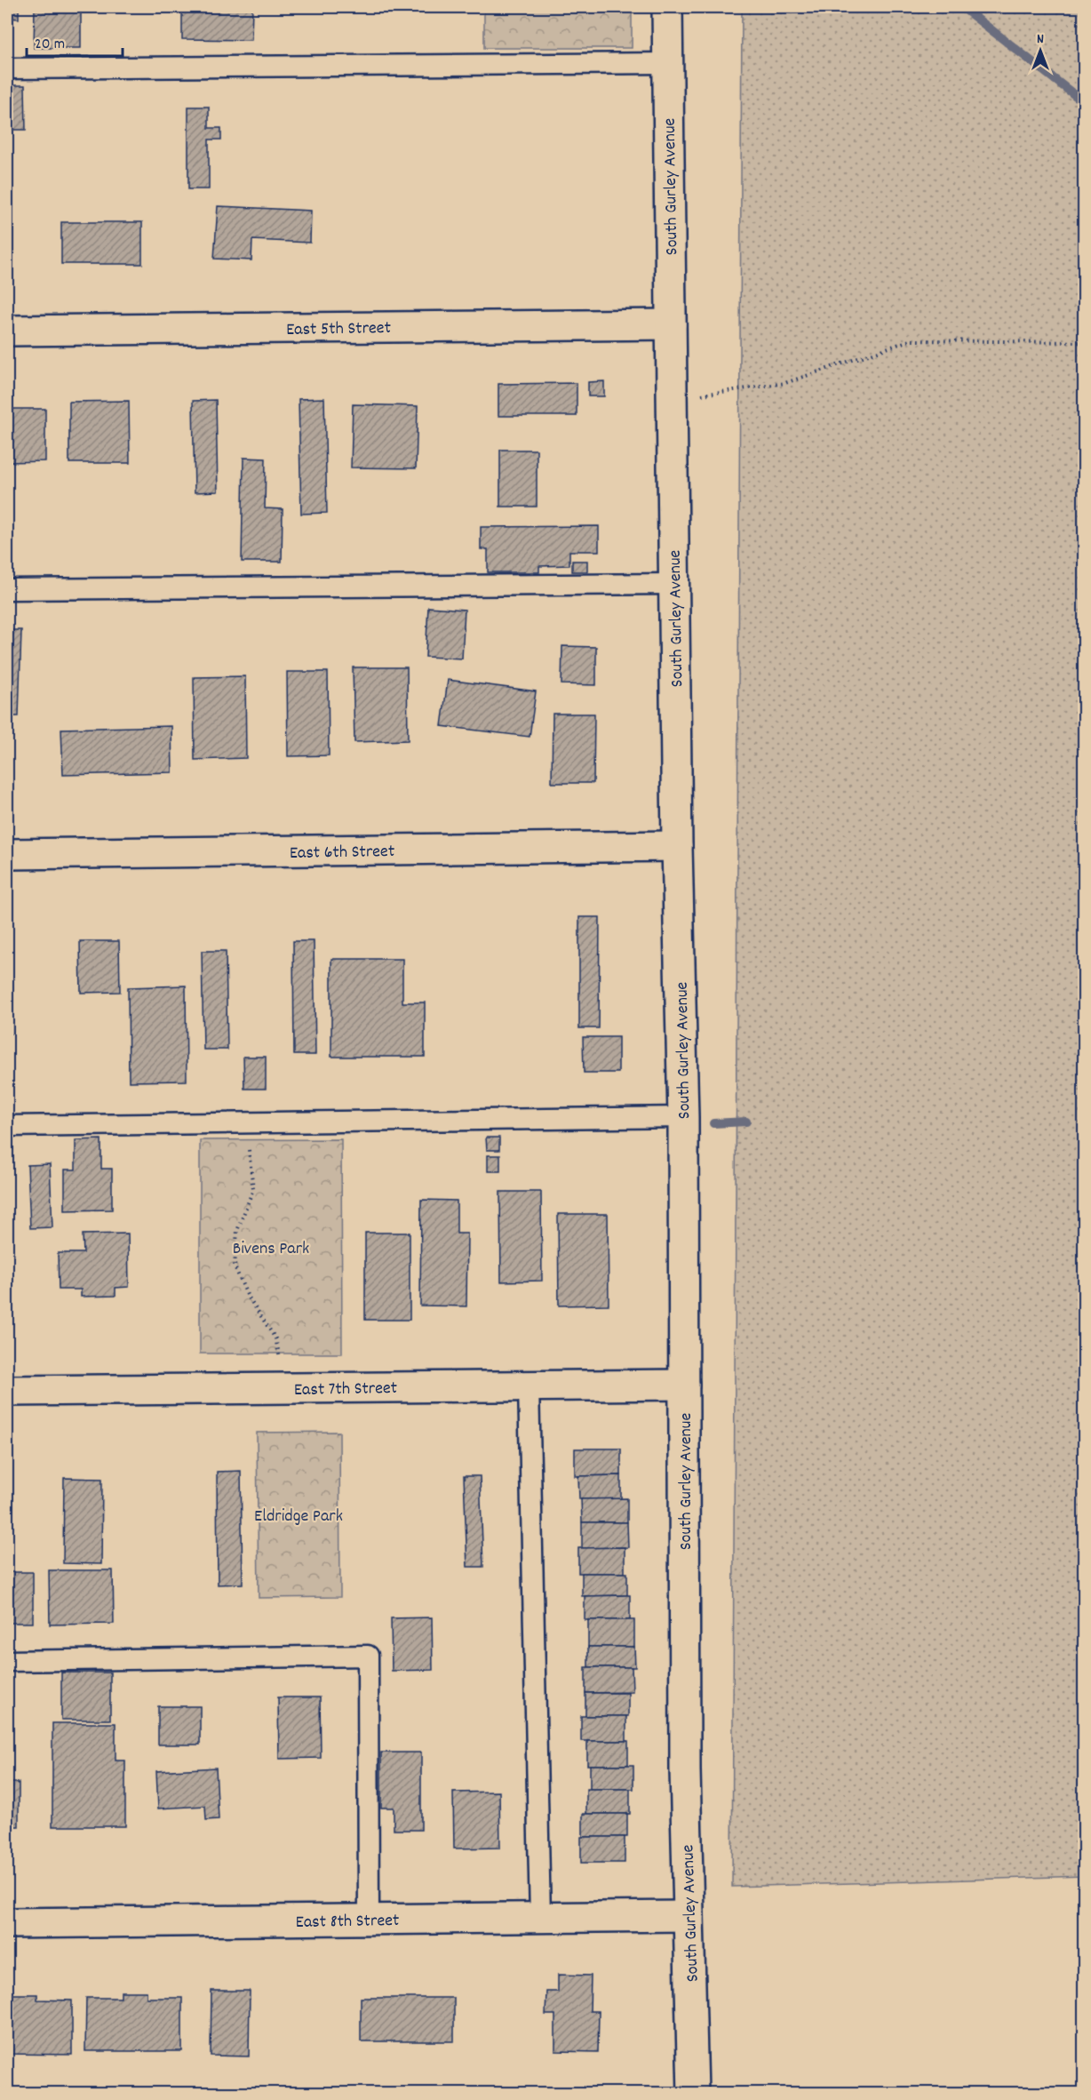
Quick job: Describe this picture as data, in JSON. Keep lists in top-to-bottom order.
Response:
{
  "streets": {
    "street": [
      "South Gurley Avenue",
      "East 5th Street",
      "East 6th Street",
      "East 7th Street",
      "East 8th Street"
    ]
  },
  "crossings": [
    ["South Gurley Avenue", "East 5th Street"],
    ["South Gurley Avenue", "East 6th Street"],
    ["South Gurley Avenue", "East 7th Street"],
    ["South Gurley Avenue", "East 8th Street"]
  ],
  "parks": ["Bivens Park", "Eldridge Park"],
  "scale_bar": "20 m",
  "north": "top"
}
